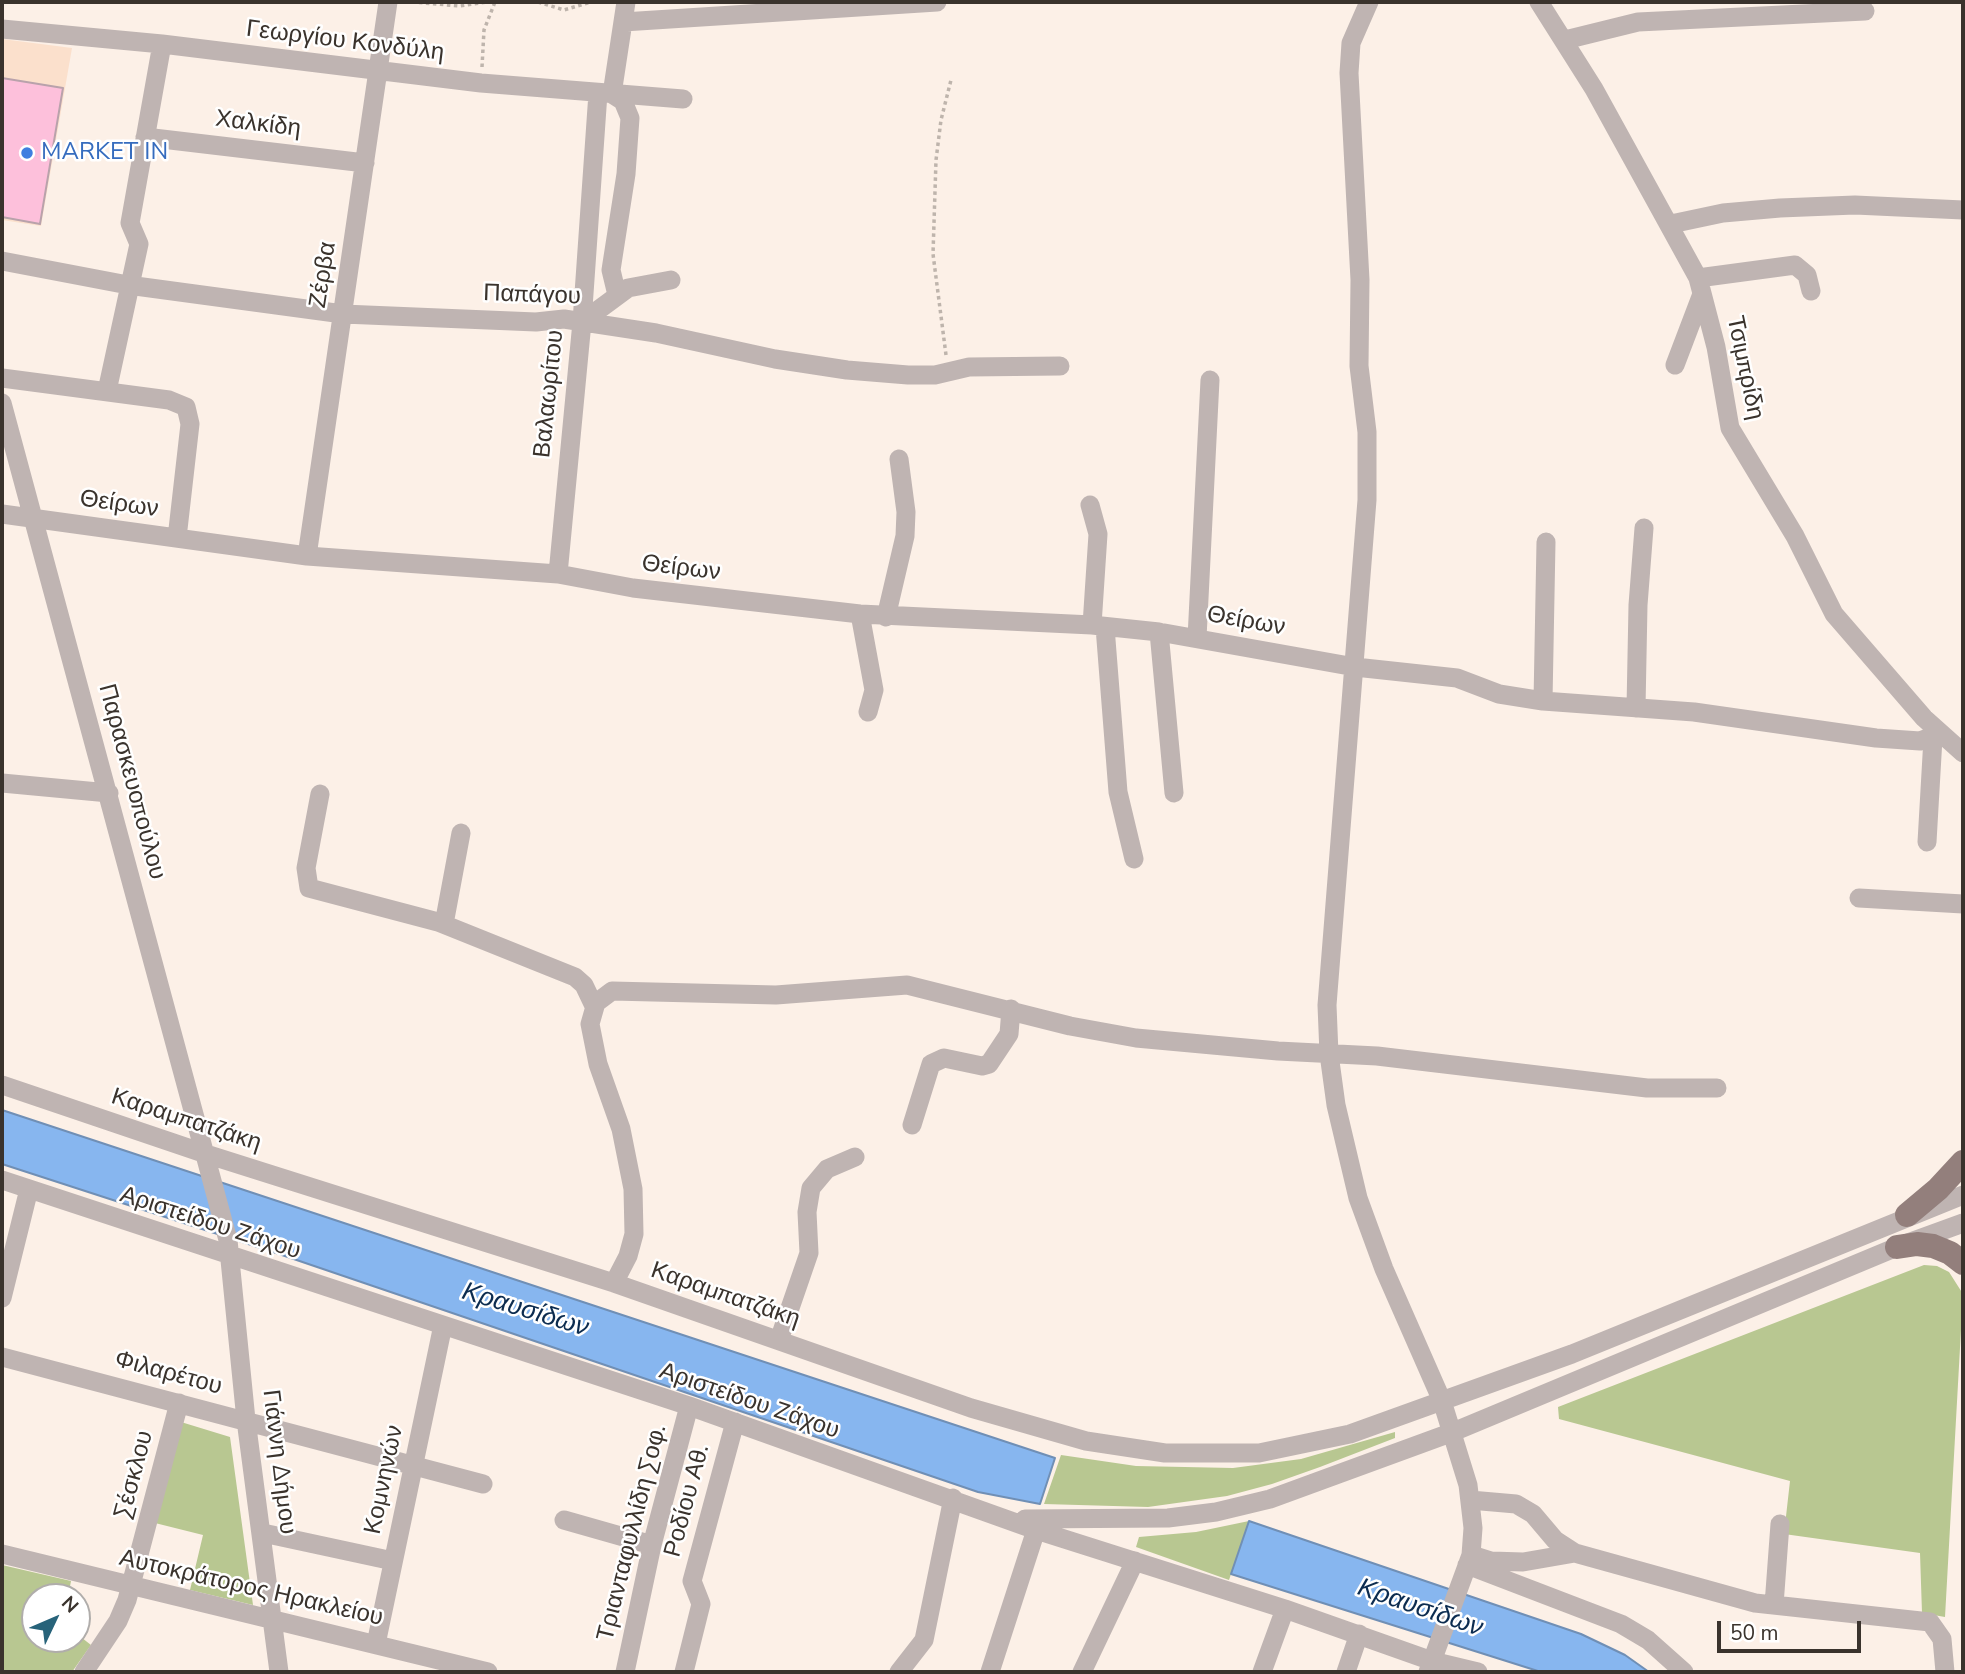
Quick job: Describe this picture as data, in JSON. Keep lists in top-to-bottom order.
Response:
{
  "streets": {
    "street": [
      "Γεωργίου Κονδύλη",
      "Χαλκίδη",
      "Ζέρβα",
      "Παπάγου",
      "Τσιμπρίδη",
      "Βαλαωρίτου",
      "Θείρων",
      "Παρασκευοπούλου",
      "Καραμπατζάκη",
      "Αριστείδου Ζάχου",
      "Φιλαρέτου",
      "Γιάννη Δήμου",
      "Σέσκλου",
      "Κομνηνών",
      "Ροδίου Αθ.",
      "Τριανταφυλλίδη Σοφ.",
      "Αυτοκράτορος Ηρακλείου"
    ]
  },
  "crossings": [
    ["Γεωργίου Κονδύλη", "Ζέρβα"],
    ["Γεωργίου Κονδύλη", "Βαλαωρίτου"],
    ["Χαλκίδη", "Ζέρβα"],
    ["Ζέρβα", "Παπάγου"],
    ["Ζέρβα", "Θείρων"],
    ["Παπάγου", "Βαλαωρίτου"],
    ["Τσιμπρίδη", "Θείρων"],
    ["Βαλαωρίτου", "Θείρων"],
    ["Θείρων", "Παρασκευοπούλου"],
    ["Παρασκευοπούλου", "Καραμπατζάκη"],
    ["Παρασκευοπούλου", "Γιάννη Δήμου"],
    ["Αριστείδου Ζάχου", "Γιάννη Δήμου"],
    ["Αριστείδου Ζάχου", "Κομνηνών"],
    ["Αριστείδου Ζάχου", "Ροδίου Αθ."],
    ["Αριστείδου Ζάχου", "Τριανταφυλλίδη Σοφ."],
    ["Φιλαρέτου", "Γιάννη Δήμου"],
    ["Φιλαρέτου", "Σέσκλου"],
    ["Φιλαρέτου", "Κομνηνών"],
    ["Γιάννη Δήμου", "Αυτοκράτορος Ηρακλείου"],
    ["Σέσκλου", "Αυτοκράτορος Ηρακλείου"],
    ["Κομνηνών", "Αυτοκράτορος Ηρακλείου"]
  ],
  "water": ["Κραυσίδων"],
  "places": ["MARKET IN"],
  "scale_bar": "50 m",
  "north": "top right"
}
